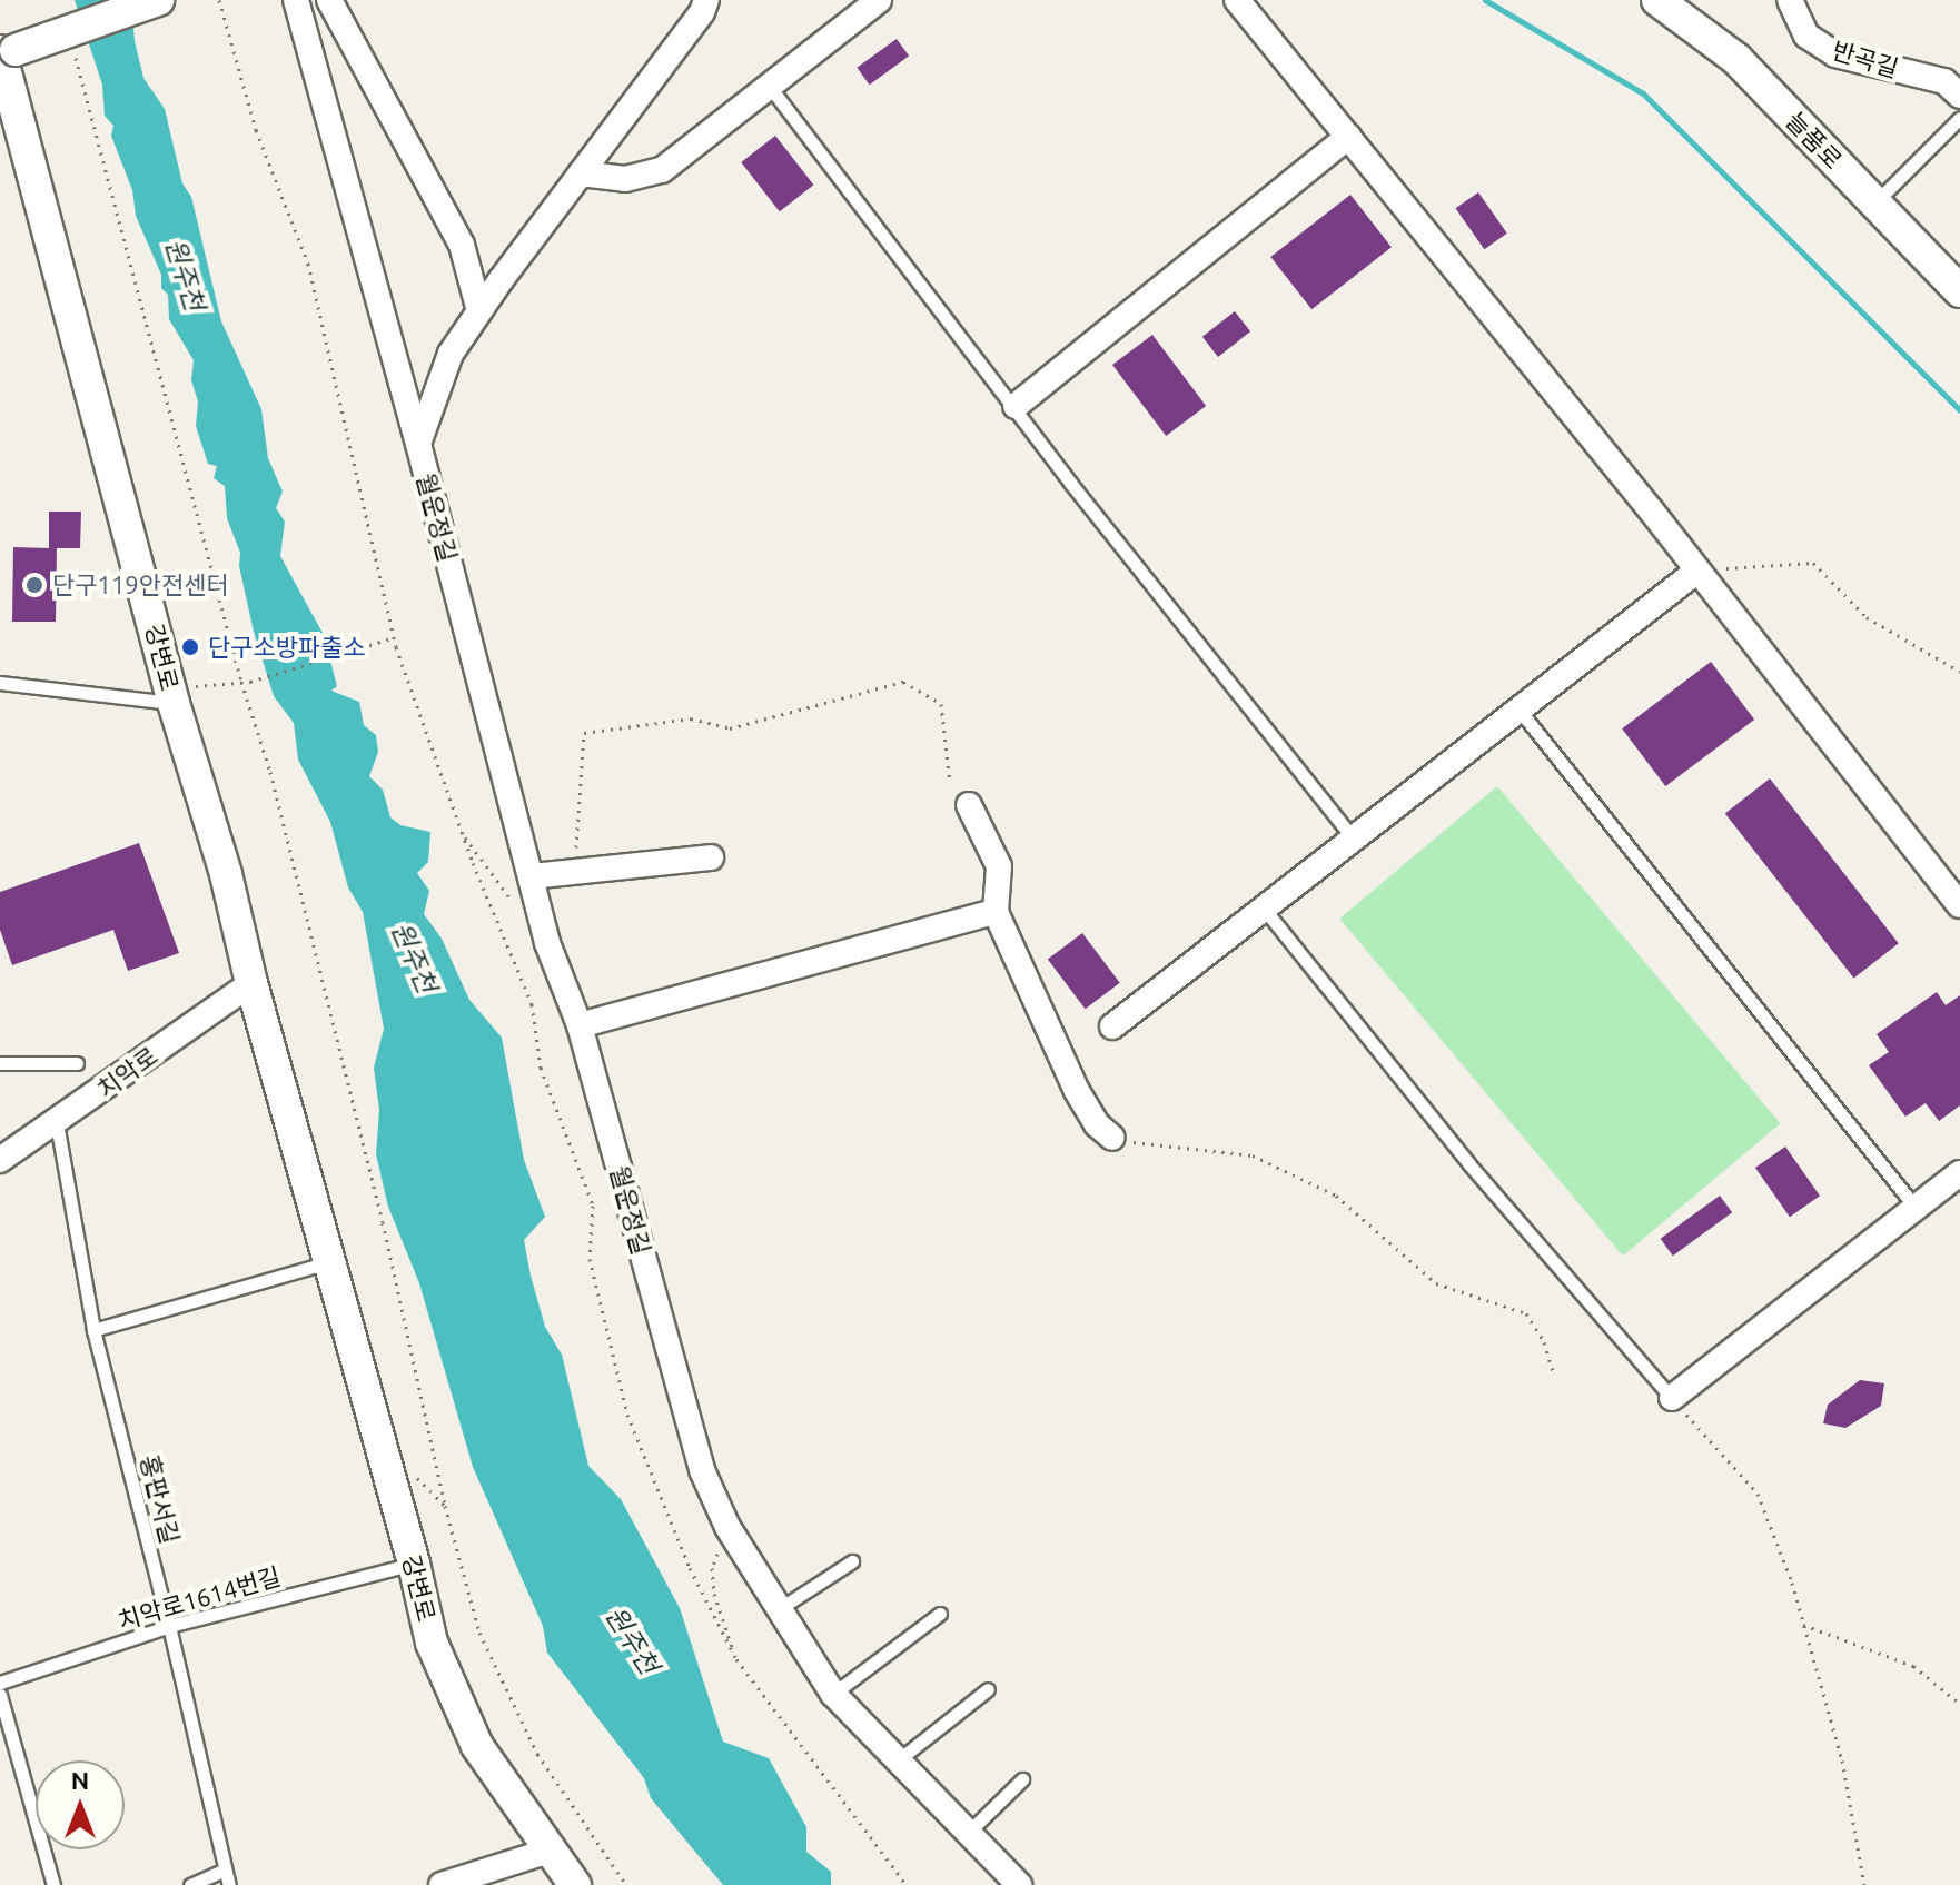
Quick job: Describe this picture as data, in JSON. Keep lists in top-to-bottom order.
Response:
{
  "streets": {
    "street": [
      "반곡길",
      "늘품로",
      "월운정길",
      "강변로",
      "치악로"
    ],
    "lane": ["홍판서길", "치악로1614번길"]
  },
  "crossings": [
    ["강변로", "치악로"],
    ["강변로", "치악로1614번길"],
    ["치악로", "홍판서길"],
    ["홍판서길", "치악로1614번길"]
  ],
  "water": ["원주천"],
  "places": ["단구119안전센터", "단구소방파출소"],
  "north": "top"
}
